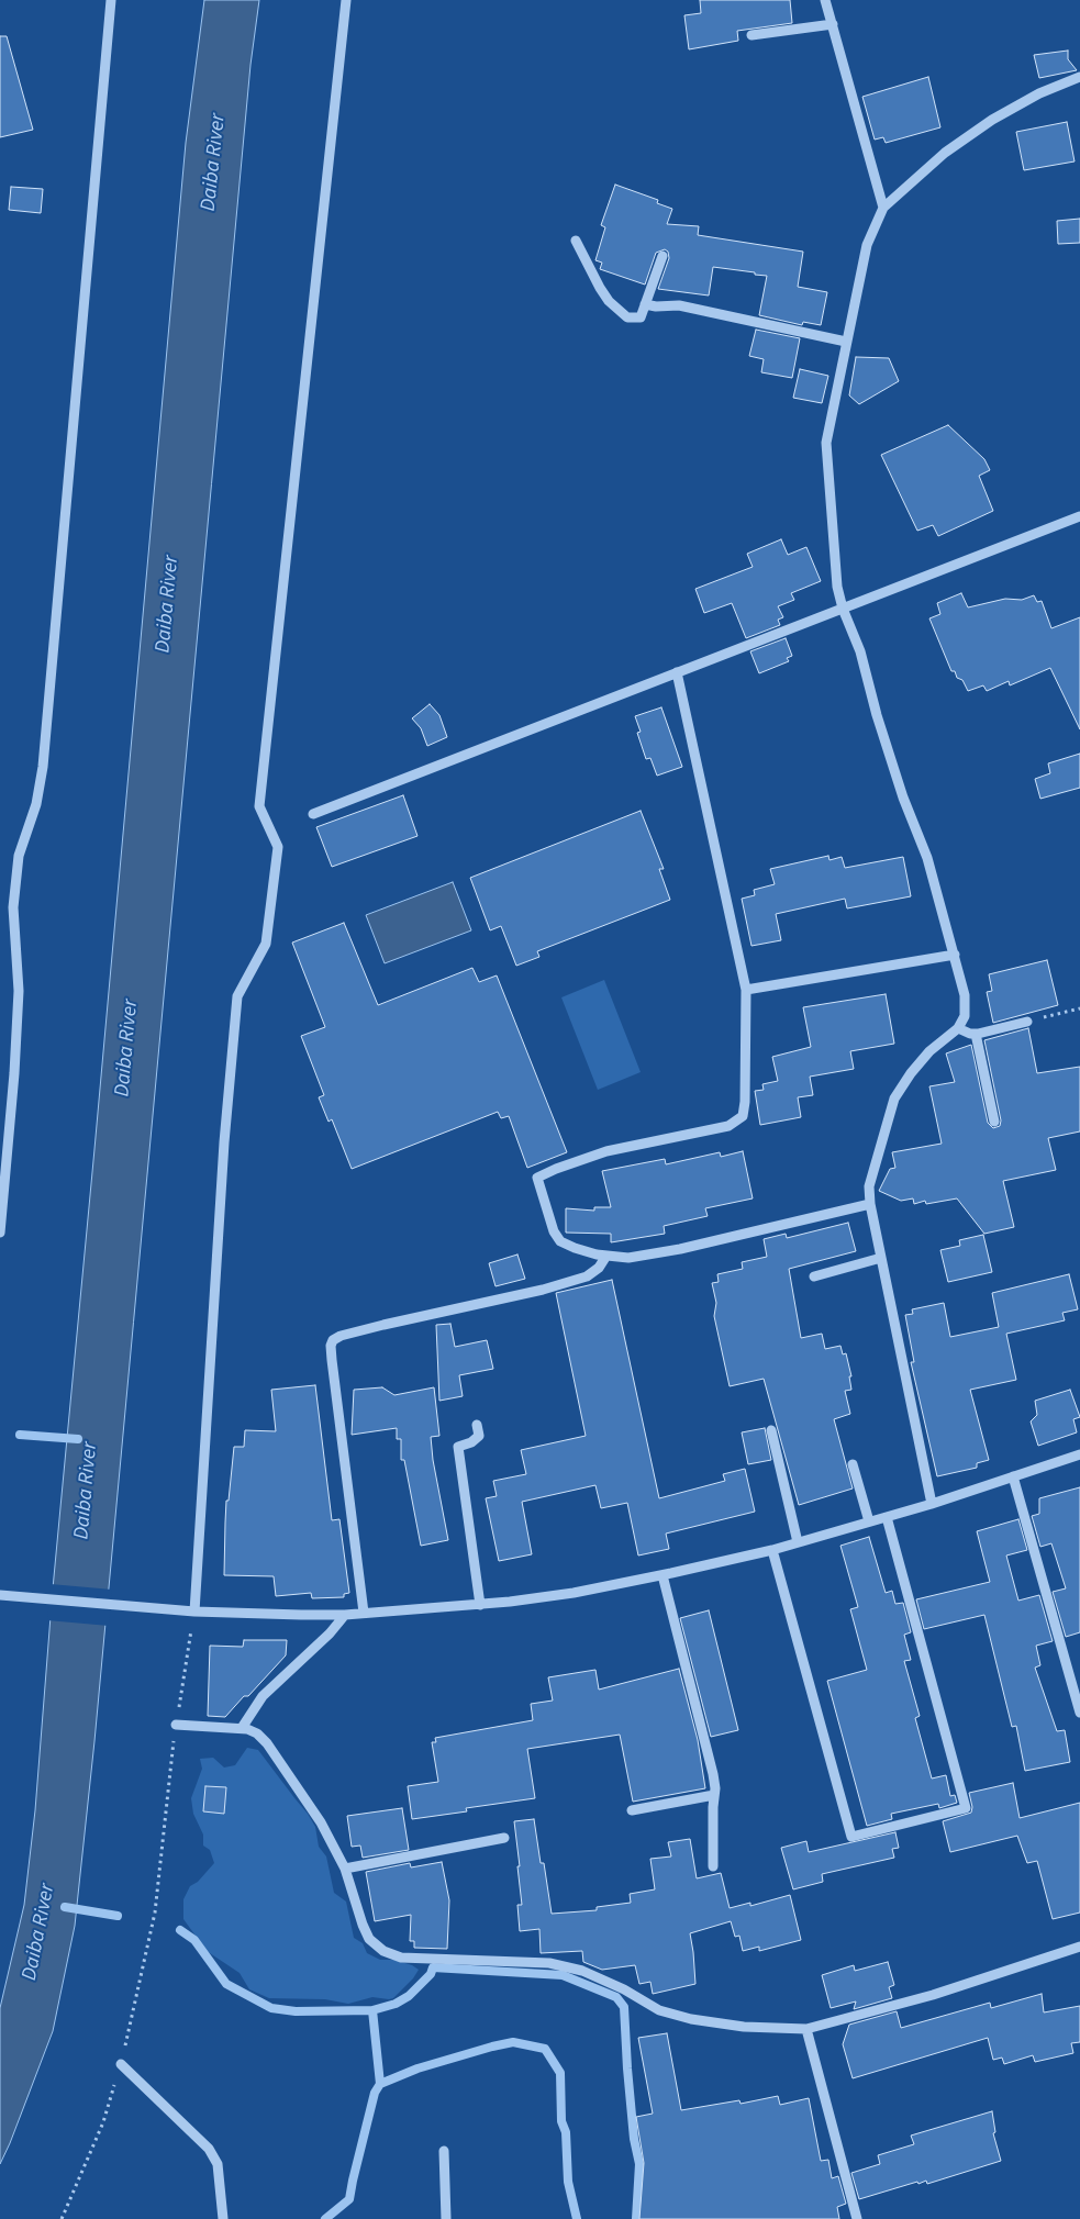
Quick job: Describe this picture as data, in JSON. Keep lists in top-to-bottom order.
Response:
{
  "water": ["Daiba River"]
}
